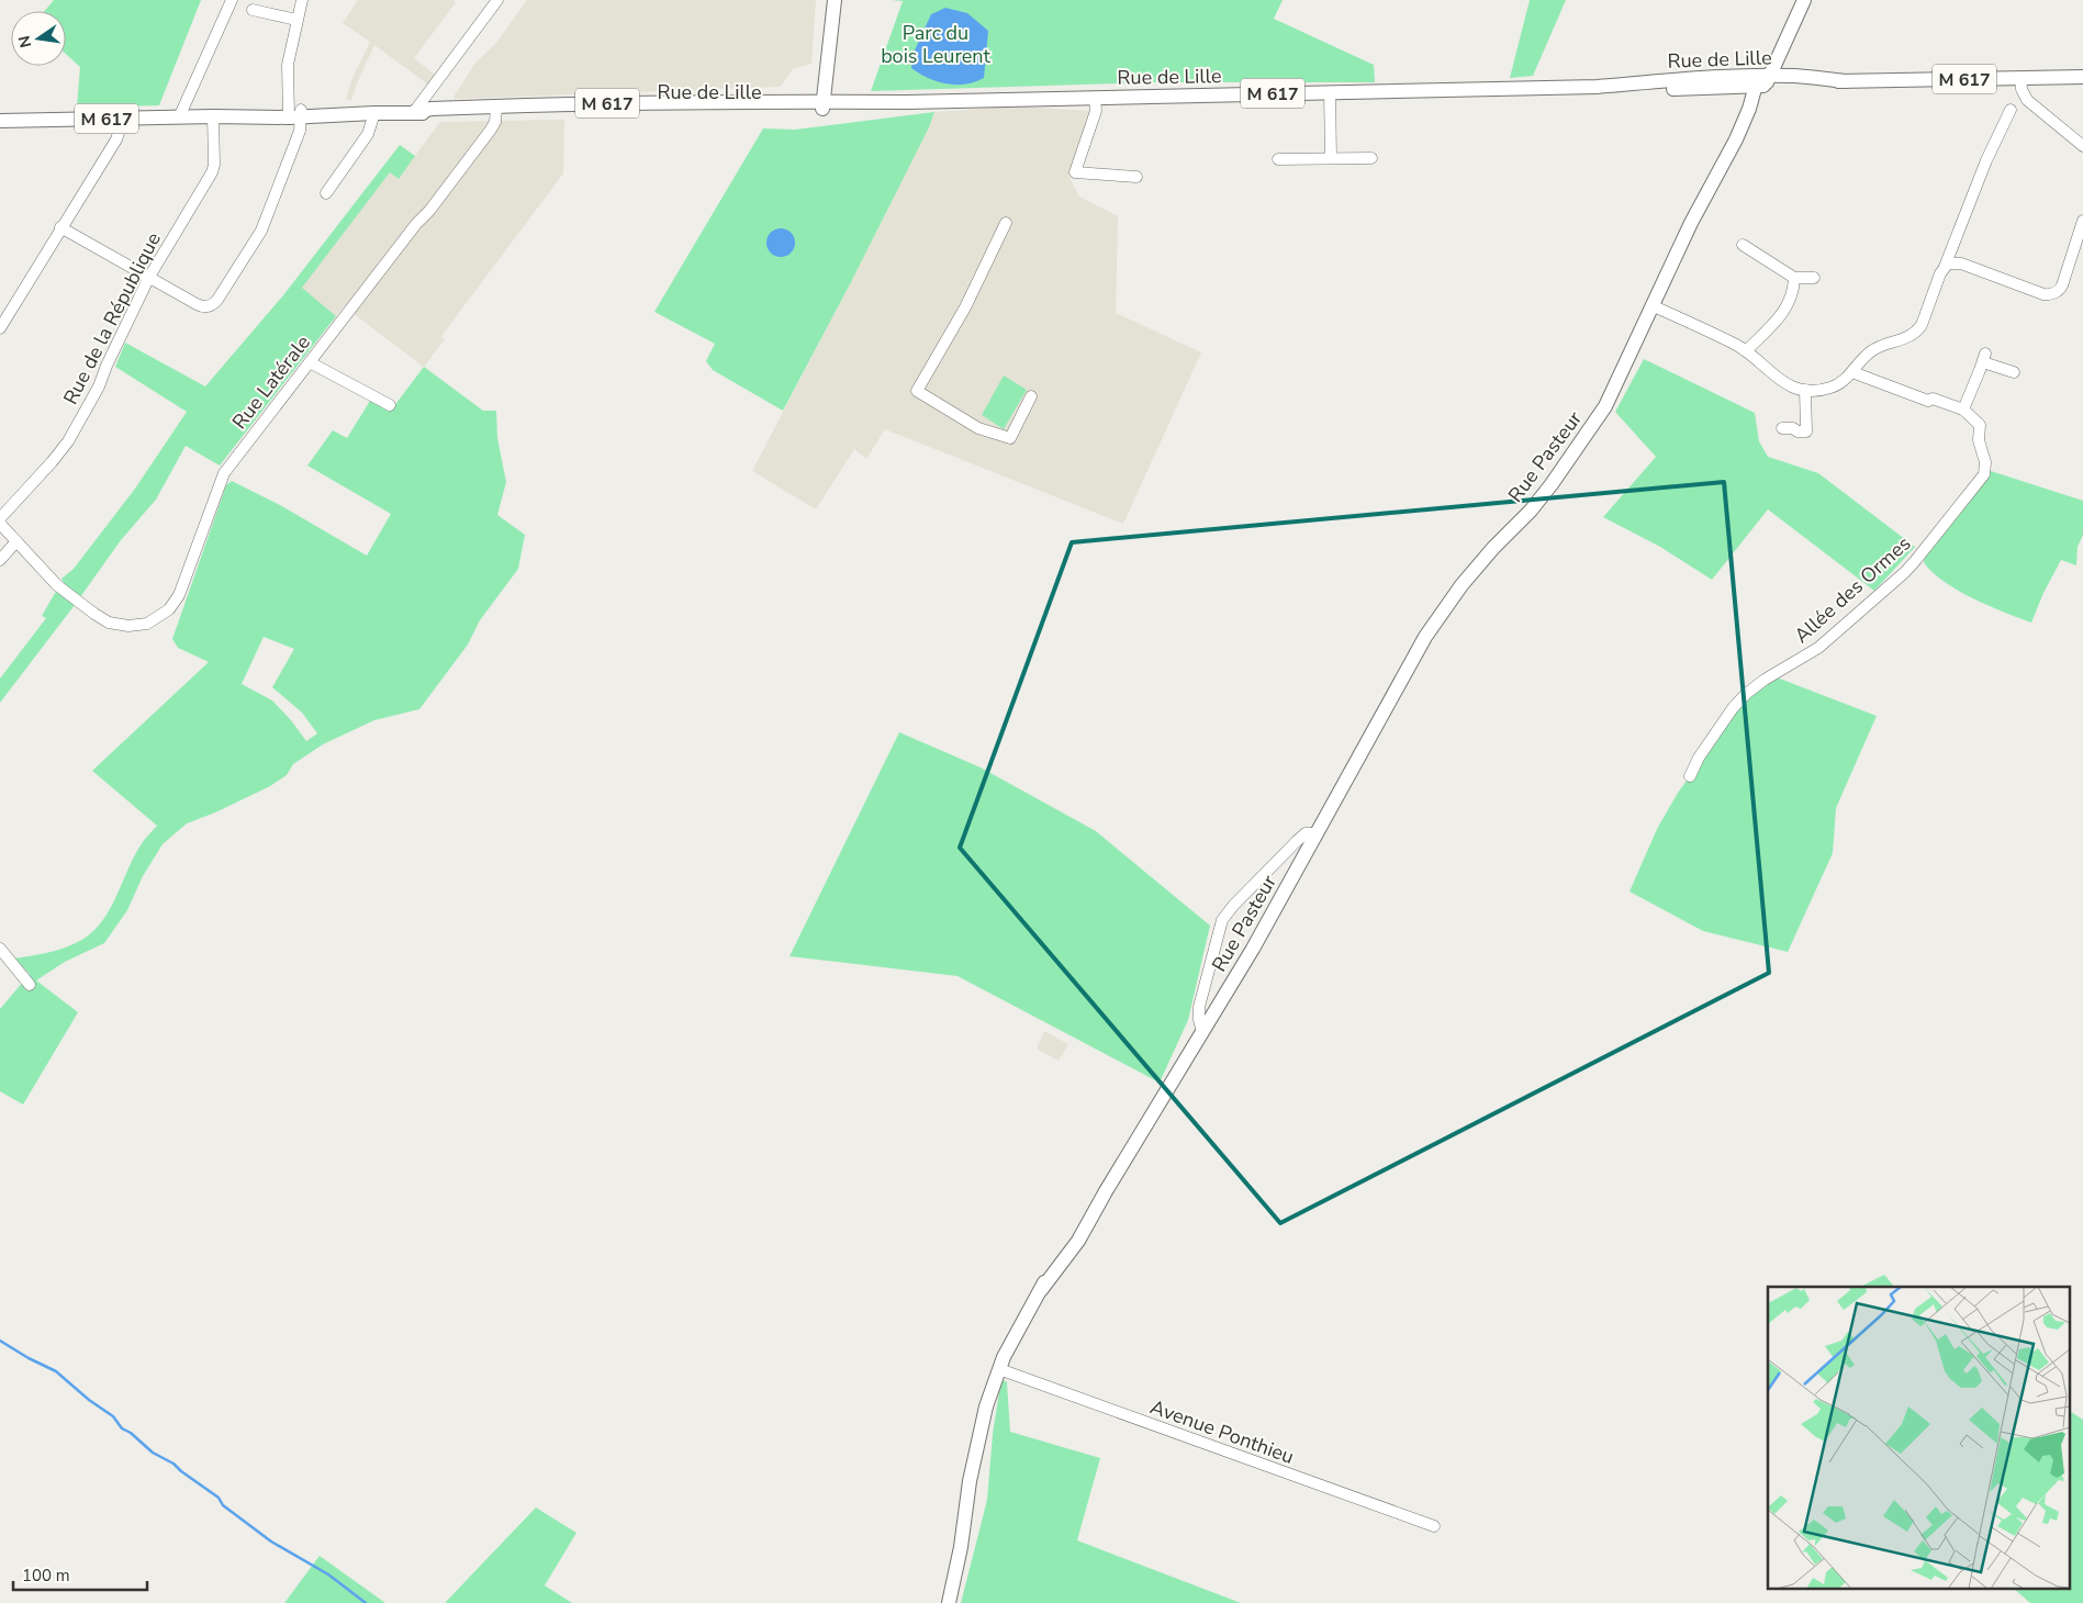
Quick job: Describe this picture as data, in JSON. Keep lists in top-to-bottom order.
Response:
{
  "streets": {
    "main road": ["Rue de Lille", "M 617", "Rue Pasteur"],
    "street": [
      "Rue de la République",
      "Rue Latérale",
      "Allée des Ormes",
      "Avenue Ponthieu"
    ]
  },
  "crossings": [
    ["Rue de Lille", "Rue de la République"],
    ["Rue de Lille", "Rue Latérale"],
    ["Rue de Lille", "Rue Pasteur"],
    ["Rue Pasteur", "Avenue Ponthieu"]
  ],
  "parks": ["Parc du bois Leurent"],
  "scale_bar": "100 m",
  "north": "left"
}
